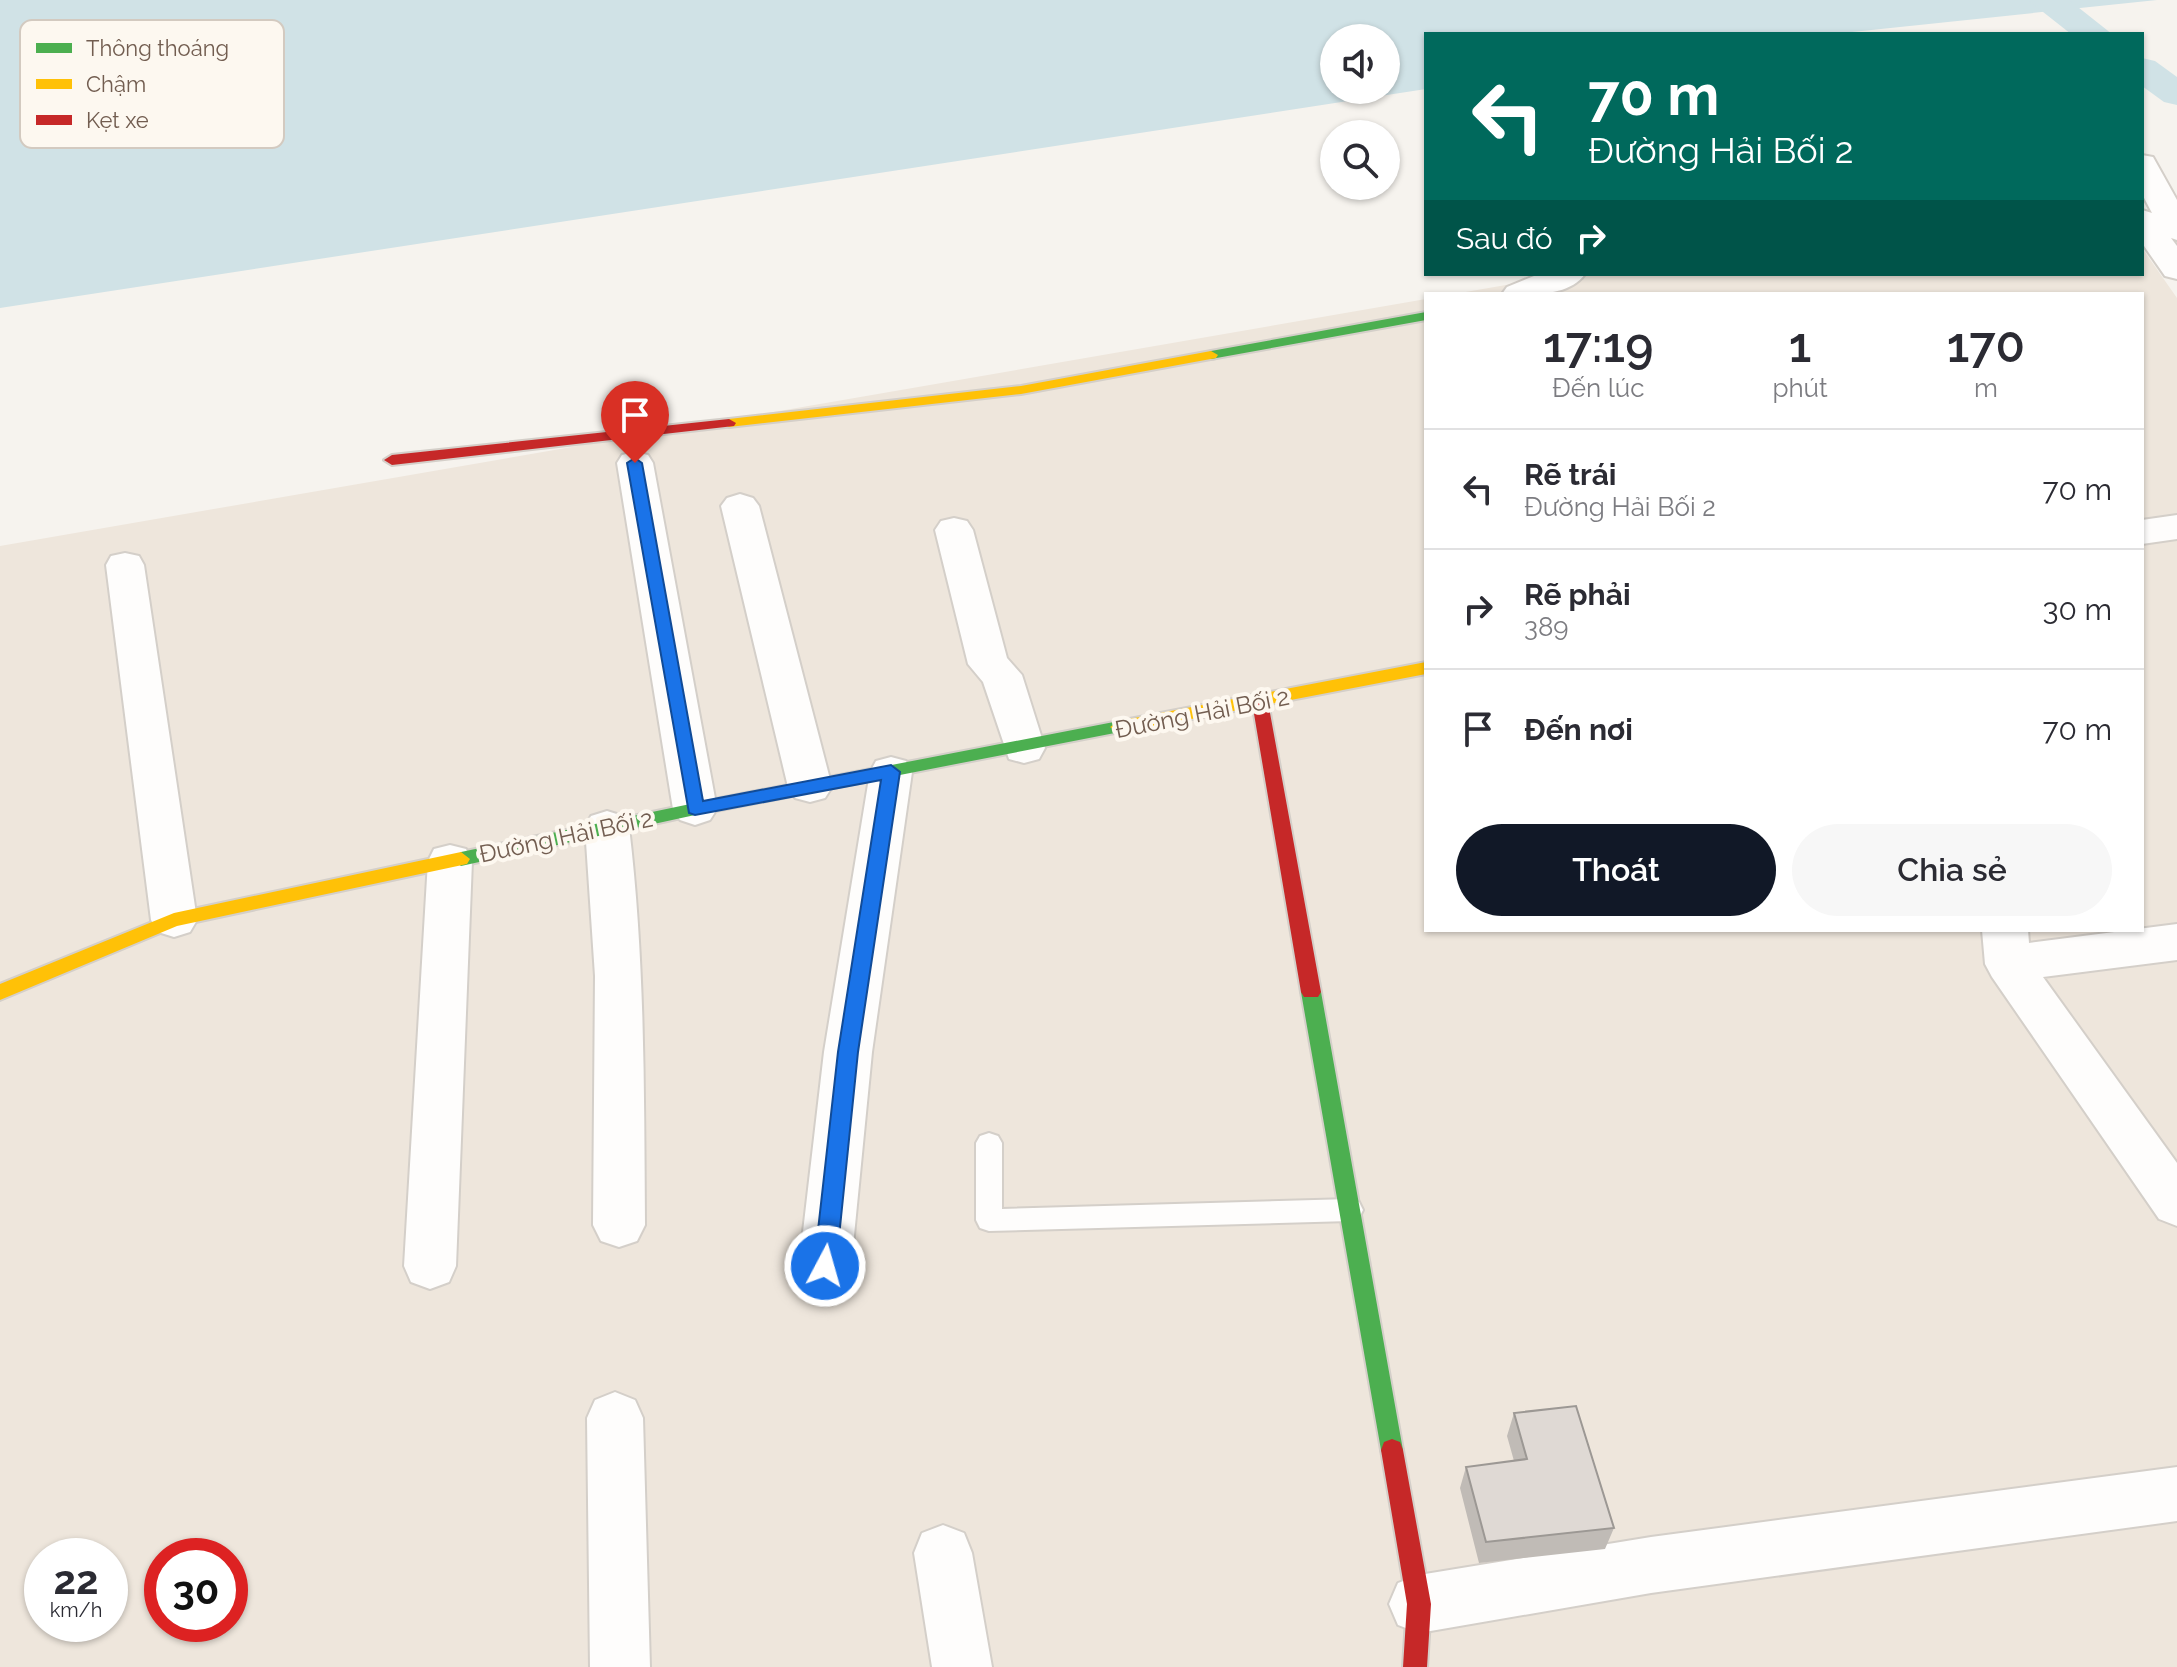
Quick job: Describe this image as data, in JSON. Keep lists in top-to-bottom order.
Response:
{
  "streets": {
    "street": ["Đường Hải Bối 2"]
  },
  "legend": ["Thông thoáng", "Chậm", "Kẹt xe"],
  "page": {
    "turn": ["70 m", "Đường Hải Bối 2"],
    "then": "Sau đó",
    "eta": [
      "17:19",
      "Đến lúc",
      "1",
      "phút",
      "170",
      "m"
    ],
    "list": [
      {
        "name": "Rẽ trái",
        "note": "Đường Hải Bối 2",
        "value": "70 m"
      },
      {
        "name": "Rẽ phải",
        "note": "389",
        "value": "30 m"
      },
      {
        "name": "Đến nơi",
        "value": "70 m"
      }
    ],
    "buttons": ["Thoát", "Chia sẻ"],
    "speed": "22 km/h",
    "limit": "30"
  }
}
